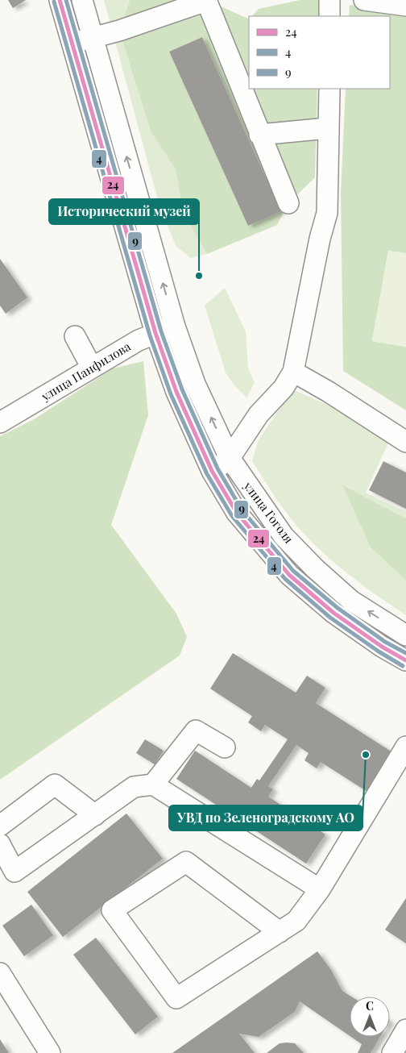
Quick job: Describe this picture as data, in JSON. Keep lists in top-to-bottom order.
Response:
{
  "streets": {
    "street": ["улица Панфилова", "улица Гоголя"]
  },
  "crossings": [
    ["улица Панфилова", "улица Гоголя"]
  ],
  "places": ["Исторический музей", "УВД по Зеленоградскому АО"],
  "lines": ["transit line 24", "transit line 9", "transit line 4"],
  "legend": ["24", "4", "9"],
  "north": "top"
}
